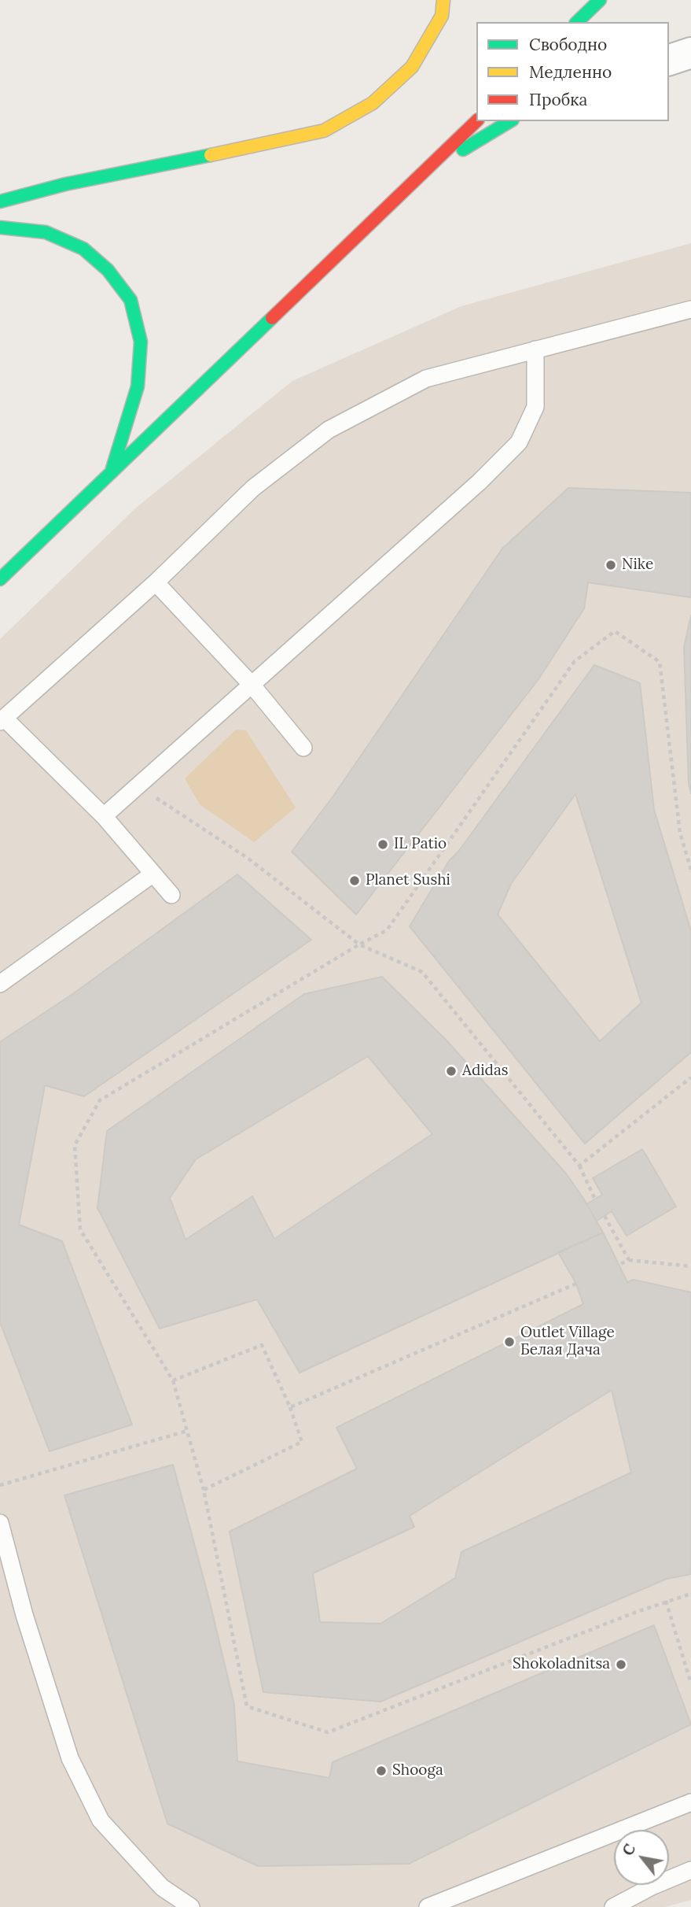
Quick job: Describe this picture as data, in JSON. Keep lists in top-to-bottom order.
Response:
{
  "places": [
    "Nike",
    "IL Patio",
    "Planet Sushi",
    "Adidas",
    "Outlet Village Белая Дача",
    "Shokoladnitsa",
    "Shooga"
  ],
  "legend": ["Свободно", "Медленно", "Пробка"],
  "north": "top left"
}
